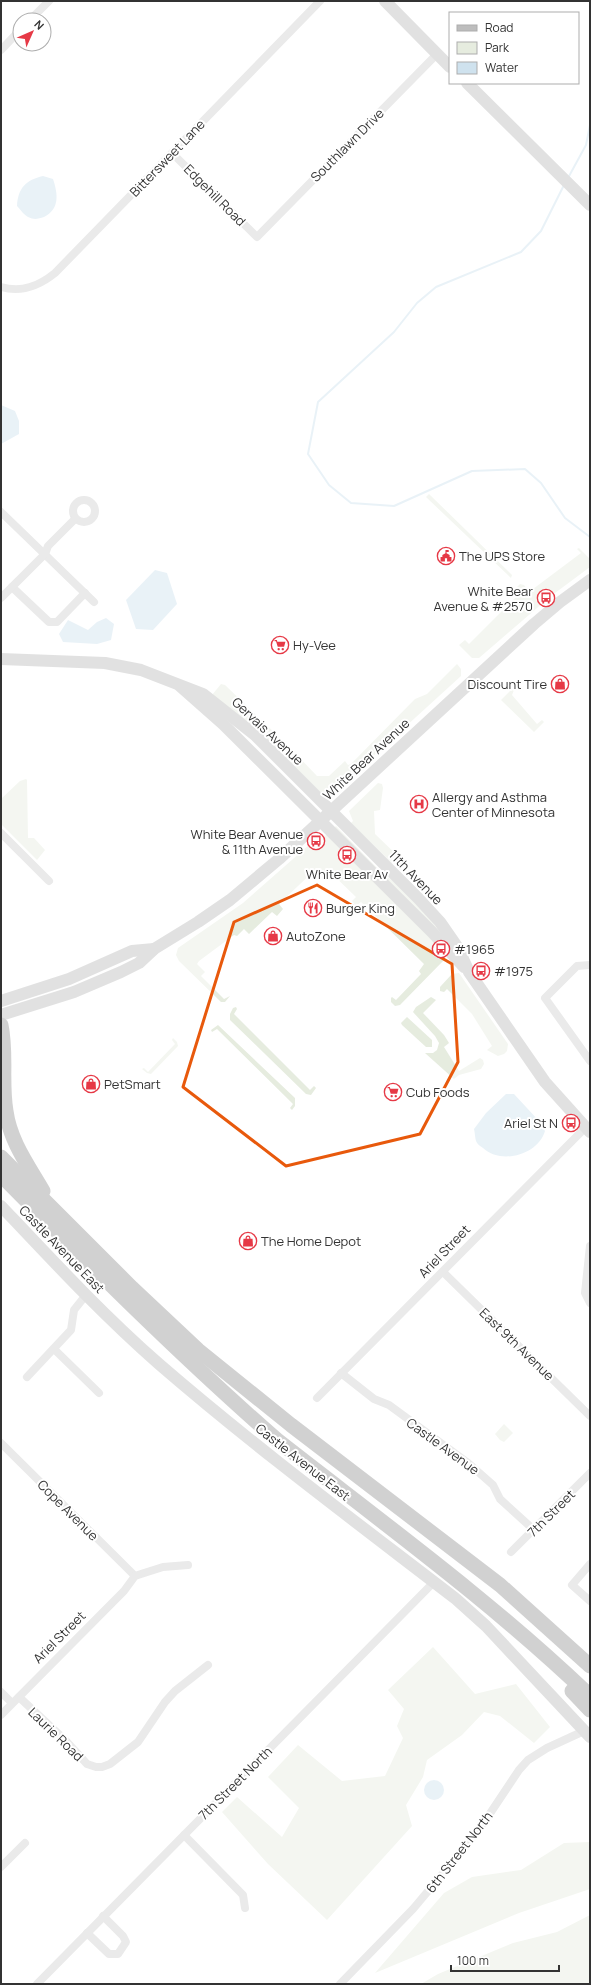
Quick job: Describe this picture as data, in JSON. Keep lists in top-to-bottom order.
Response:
{
  "streets": {
    "street": [
      "Southlawn Drive",
      "Bittersweet Lane",
      "Edgehill Road",
      "Gervais Avenue",
      "White Bear Avenue",
      "11th Avenue",
      "Castle Avenue East",
      "Ariel Street",
      "East 9th Avenue",
      "Castle Avenue",
      "Cope Avenue",
      "7th Street",
      "Laurie Road",
      "7th Street North",
      "6th Street North"
    ]
  },
  "crossings": [
    ["Southlawn Drive", "Edgehill Road"],
    ["Bittersweet Lane", "Edgehill Road"],
    ["Gervais Avenue", "White Bear Avenue"],
    ["Gervais Avenue", "11th Avenue"],
    ["White Bear Avenue", "11th Avenue"],
    ["11th Avenue", "Ariel Street"],
    ["Castle Avenue East", "7th Street North"],
    ["Castle Avenue East", "6th Street North"],
    ["Ariel Street", "East 9th Avenue"],
    ["Ariel Street", "Castle Avenue"],
    ["Ariel Street", "Cope Avenue"],
    ["Ariel Street", "Laurie Road"],
    ["Castle Avenue", "7th Street"]
  ],
  "places": {
    "public building": ["The UPS Store"],
    "bus stop": [
      "White Bear Avenue & #2570",
      "White Bear Avenue & 11th Avenue",
      "White Bear Av",
      "#1965",
      "#1975",
      "Ariel St N"
    ],
    "supermarket": ["Hy-Vee", "Cub Foods"],
    "shop": [
      "Discount Tire",
      "AutoZone",
      "PetSmart",
      "The Home Depot"
    ],
    "hospital": ["Allergy and Asthma Center of Minnesota"],
    "restaurant": ["Burger King"]
  },
  "legend": ["Road", "Park", "Water"],
  "scale_bar": "100 m",
  "north": "top right"
}
